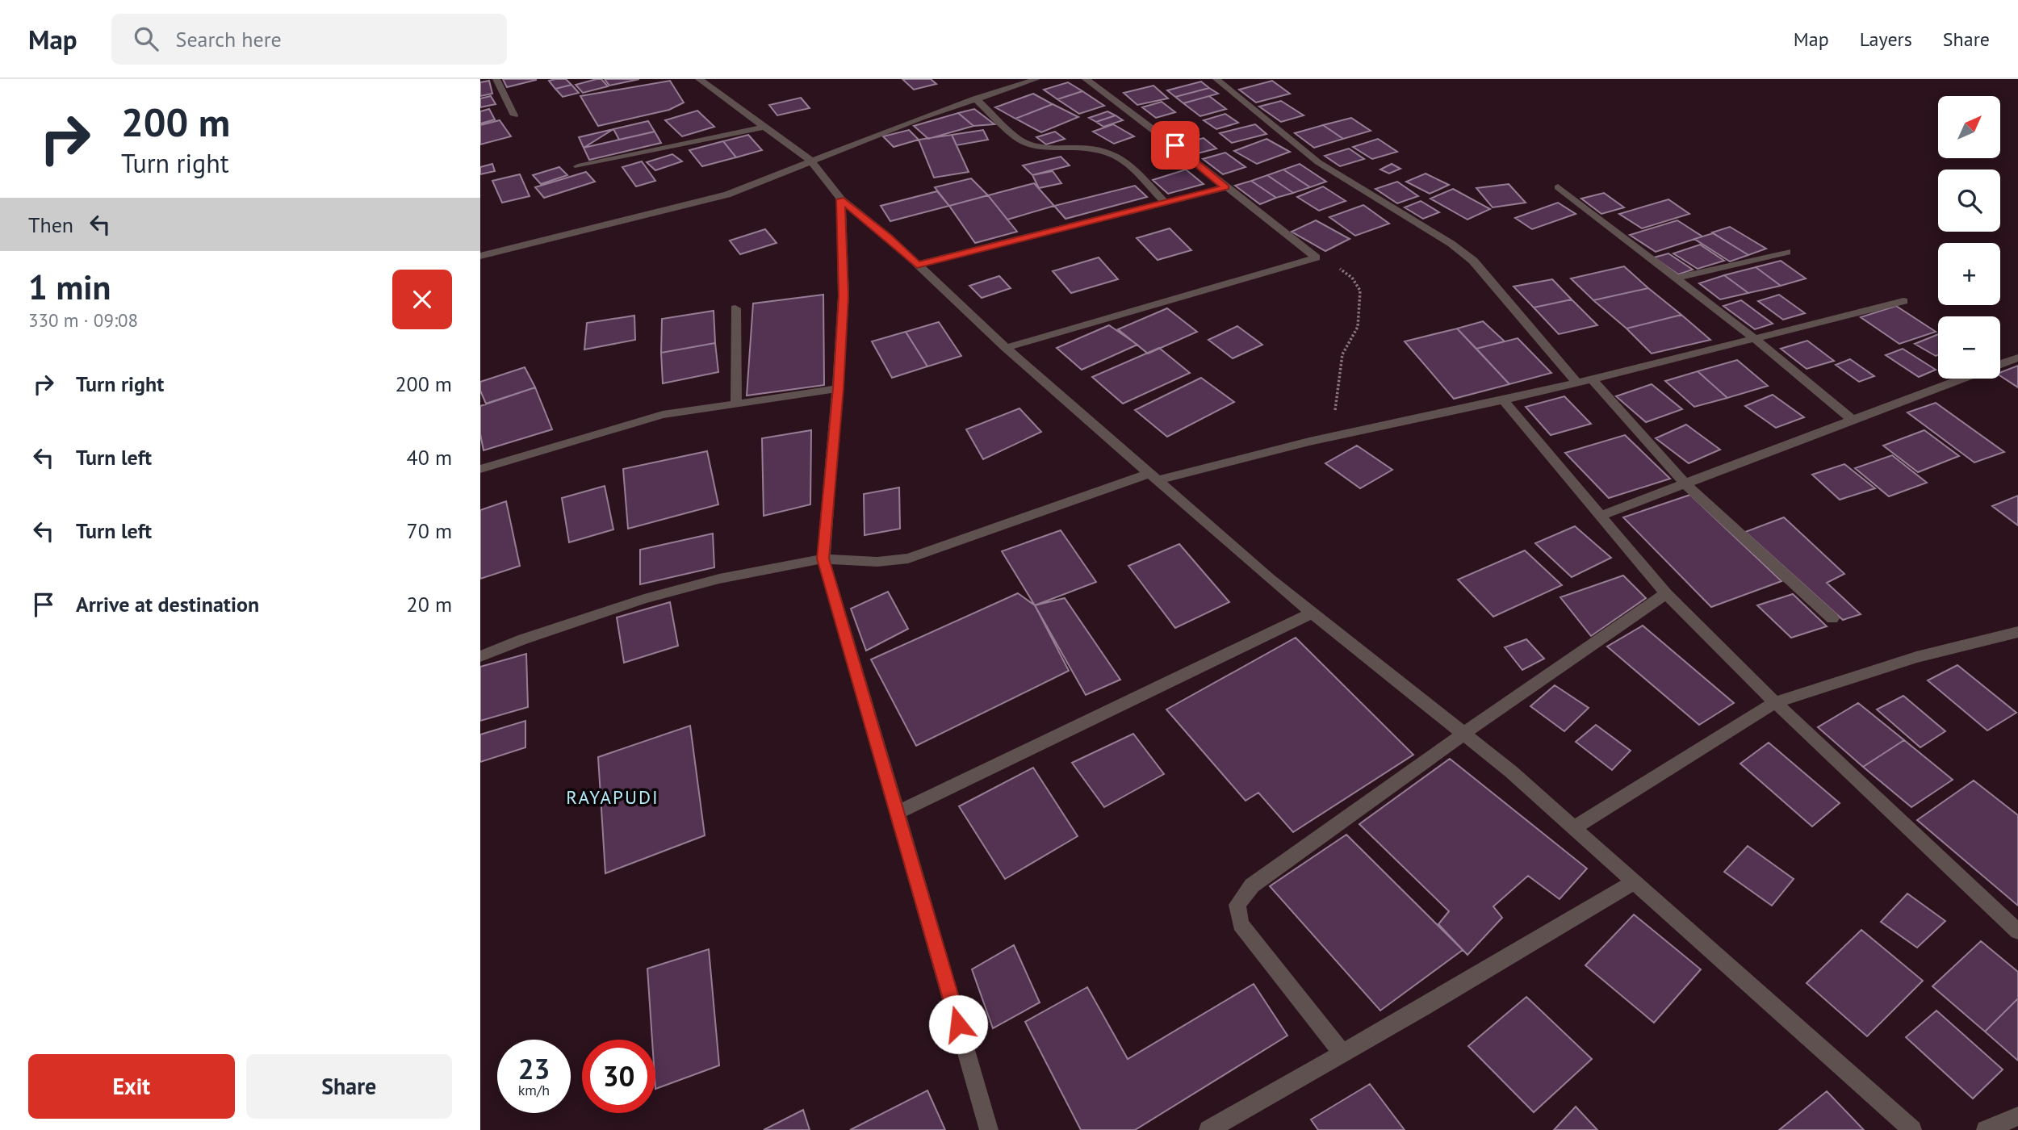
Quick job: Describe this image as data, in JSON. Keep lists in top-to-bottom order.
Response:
{
  "districts": ["RAYAPUDI"],
  "north": "top right",
  "page": {
    "header": "Map",
    "search": "Search here",
    "nav": ["Map", "Layers", "Share"],
    "turn": ["200 m", "Turn right"],
    "map_buttons": ["+", "−"],
    "then": "Then",
    "heading": ["1 min", "330 m · 09:08"],
    "list": [
      {
        "name": "Turn right",
        "value": "200 m"
      },
      {
        "name": "Turn left",
        "value": "40 m"
      },
      {
        "name": "Turn left",
        "value": "70 m"
      },
      {
        "name": "Arrive at destination",
        "value": "20 m"
      }
    ],
    "speed": "23 km/h",
    "limit": "30",
    "buttons": ["Exit", "Share"]
  }
}
